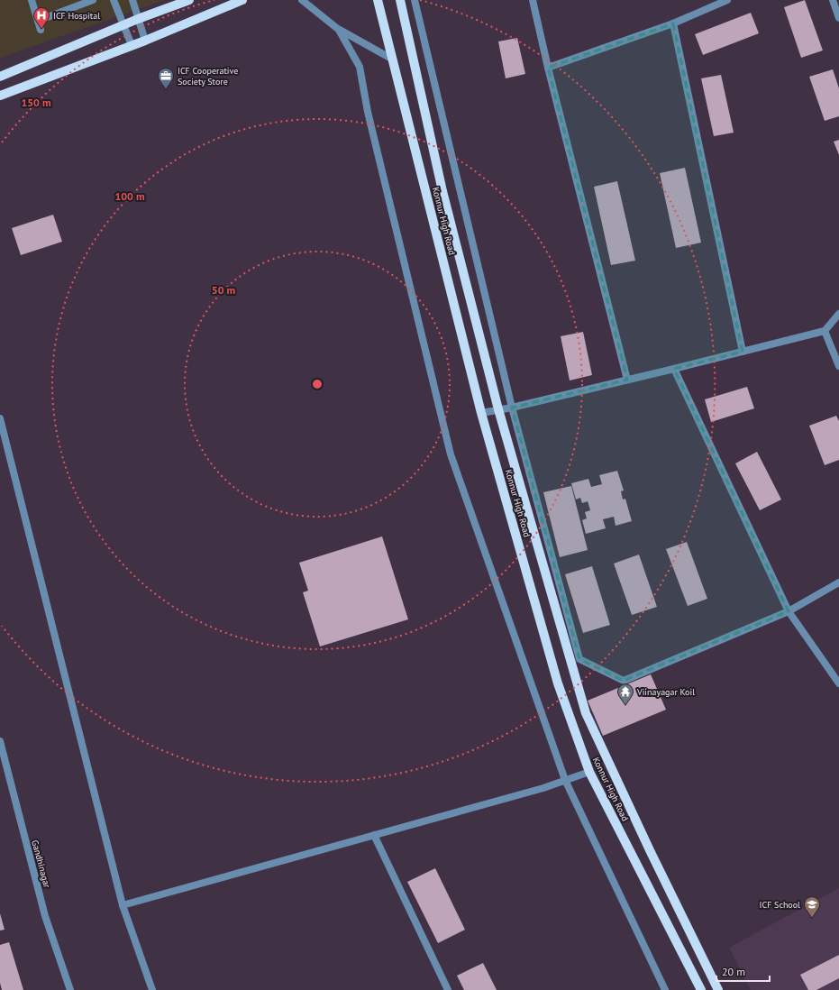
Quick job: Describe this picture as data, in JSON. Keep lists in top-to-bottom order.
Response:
{
  "streets": {
    "main road": ["Konnur High Road"],
    "street": ["Gandhinagar"]
  },
  "places": {
    "hospital": ["ICF Hospital"],
    "office": ["ICF Cooperative Society Store"],
    "temple": ["Viinayagar Koil"],
    "school or university": ["ICF School"]
  },
  "scale_bar": "20 m",
  "rings": ["150 m", "100 m", "50 m"]
}
